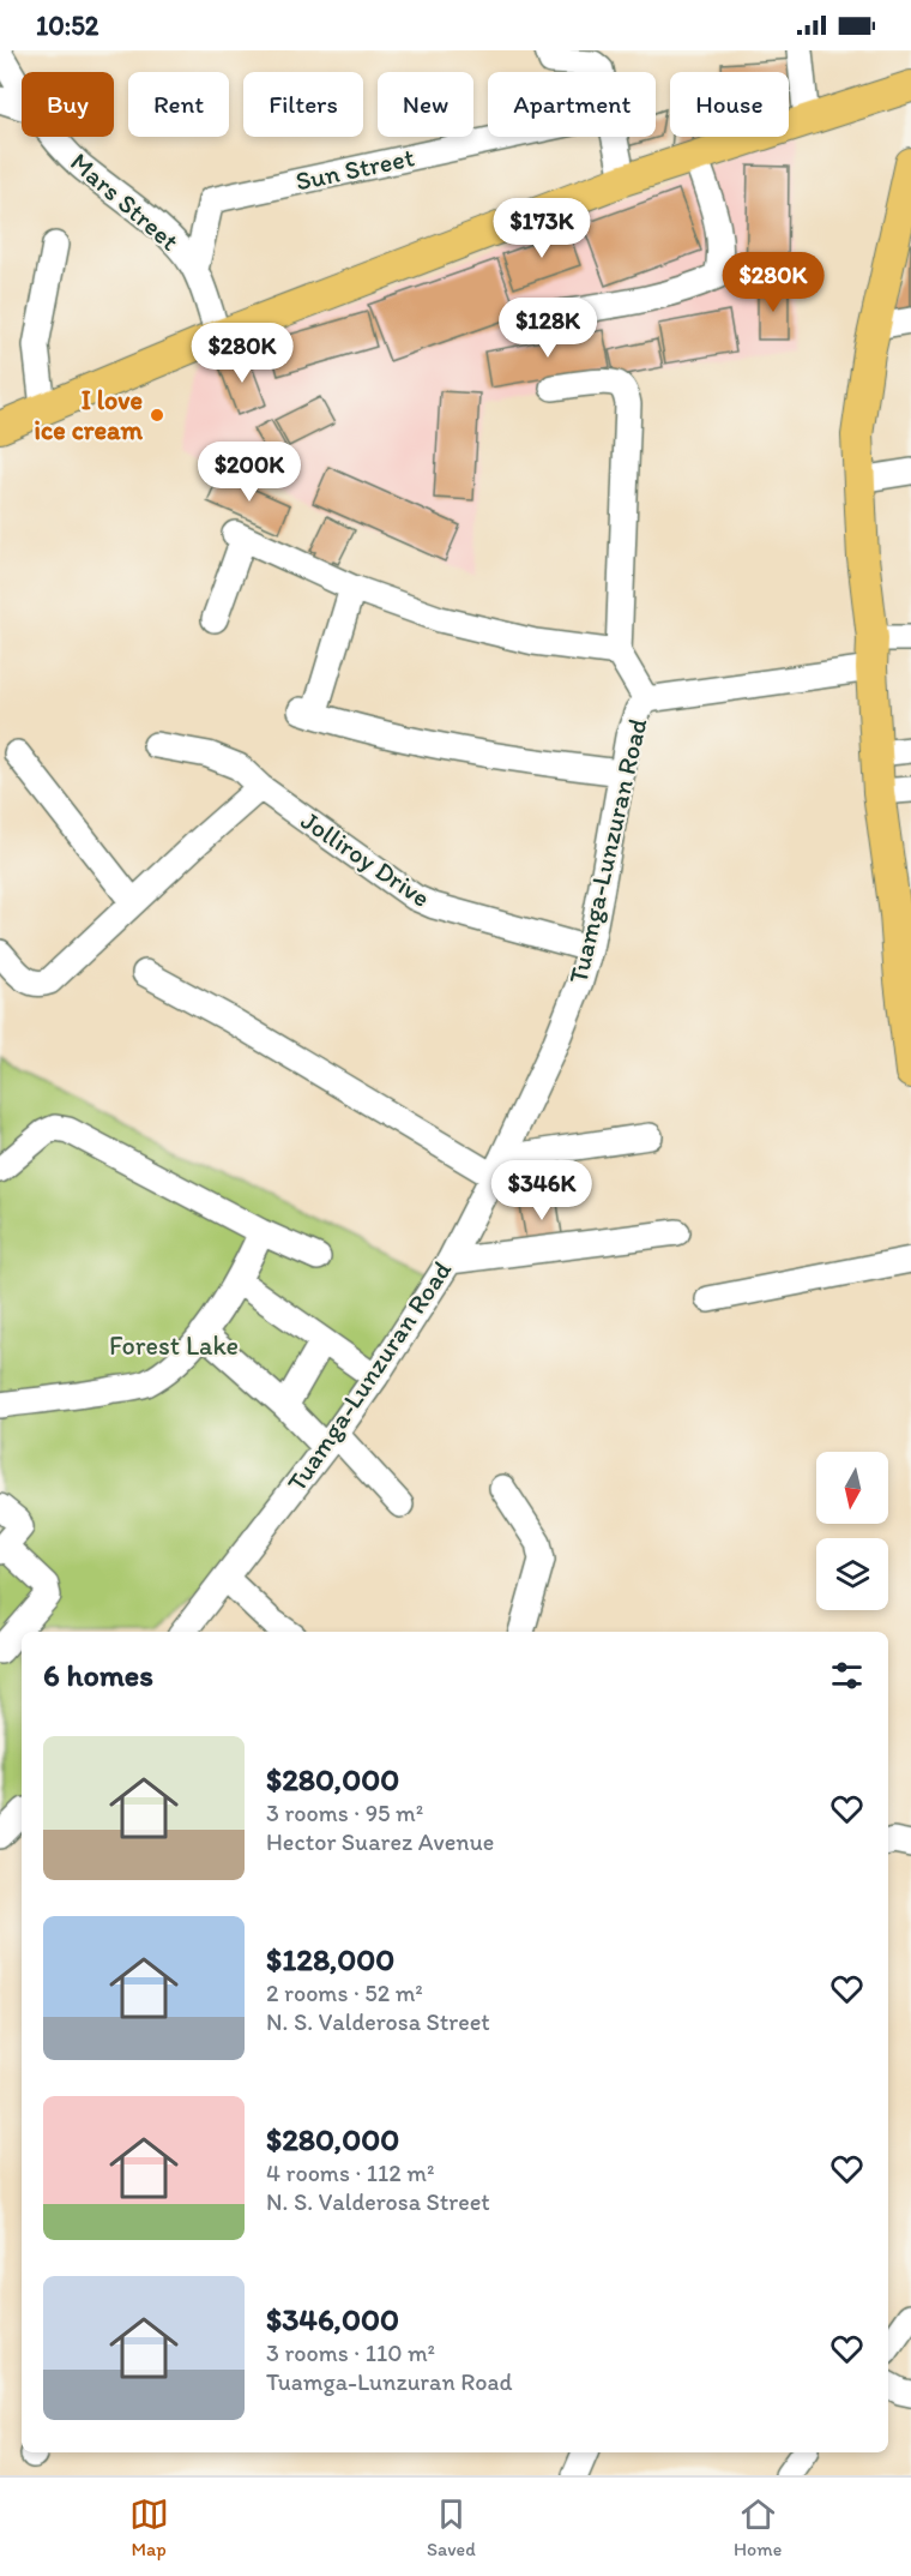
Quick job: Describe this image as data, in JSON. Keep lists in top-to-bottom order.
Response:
{
  "streets": {
    "street": [
      "Sun Street",
      "Mars Street",
      "Tuamga-Lunzuran Road",
      "Jolliroy Drive"
    ]
  },
  "crossings": [
    ["Sun Street", "Mars Street"],
    ["Tuamga-Lunzuran Road", "Jolliroy Drive"]
  ],
  "parks": ["Forest Lake"],
  "places": ["I love ice cream"],
  "north": "bottom",
  "page": {
    "status": "10:52",
    "chip": [
      "Buy",
      "Rent",
      "Filters",
      "New",
      "Apartment",
      "House"
    ],
    "price": [
      "$173K",
      "$280K",
      "$128K",
      "$280K",
      "$200K",
      "$346K"
    ],
    "heading": "6 homes",
    "list": [
      {
        "name": "$280,000",
        "note": "3 rooms · 95 m² · Hector Suarez Avenue"
      },
      {
        "name": "$128,000",
        "note": "2 rooms · 52 m² · N. S. Valderosa Street"
      },
      {
        "name": "$280,000",
        "note": "4 rooms · 112 m² · N. S. Valderosa Street"
      },
      {
        "name": "$346,000",
        "note": "3 rooms · 110 m² · Tuamga-Lunzuran Road"
      }
    ],
    "tabs": ["Map", "Saved", "Home"]
  }
}
